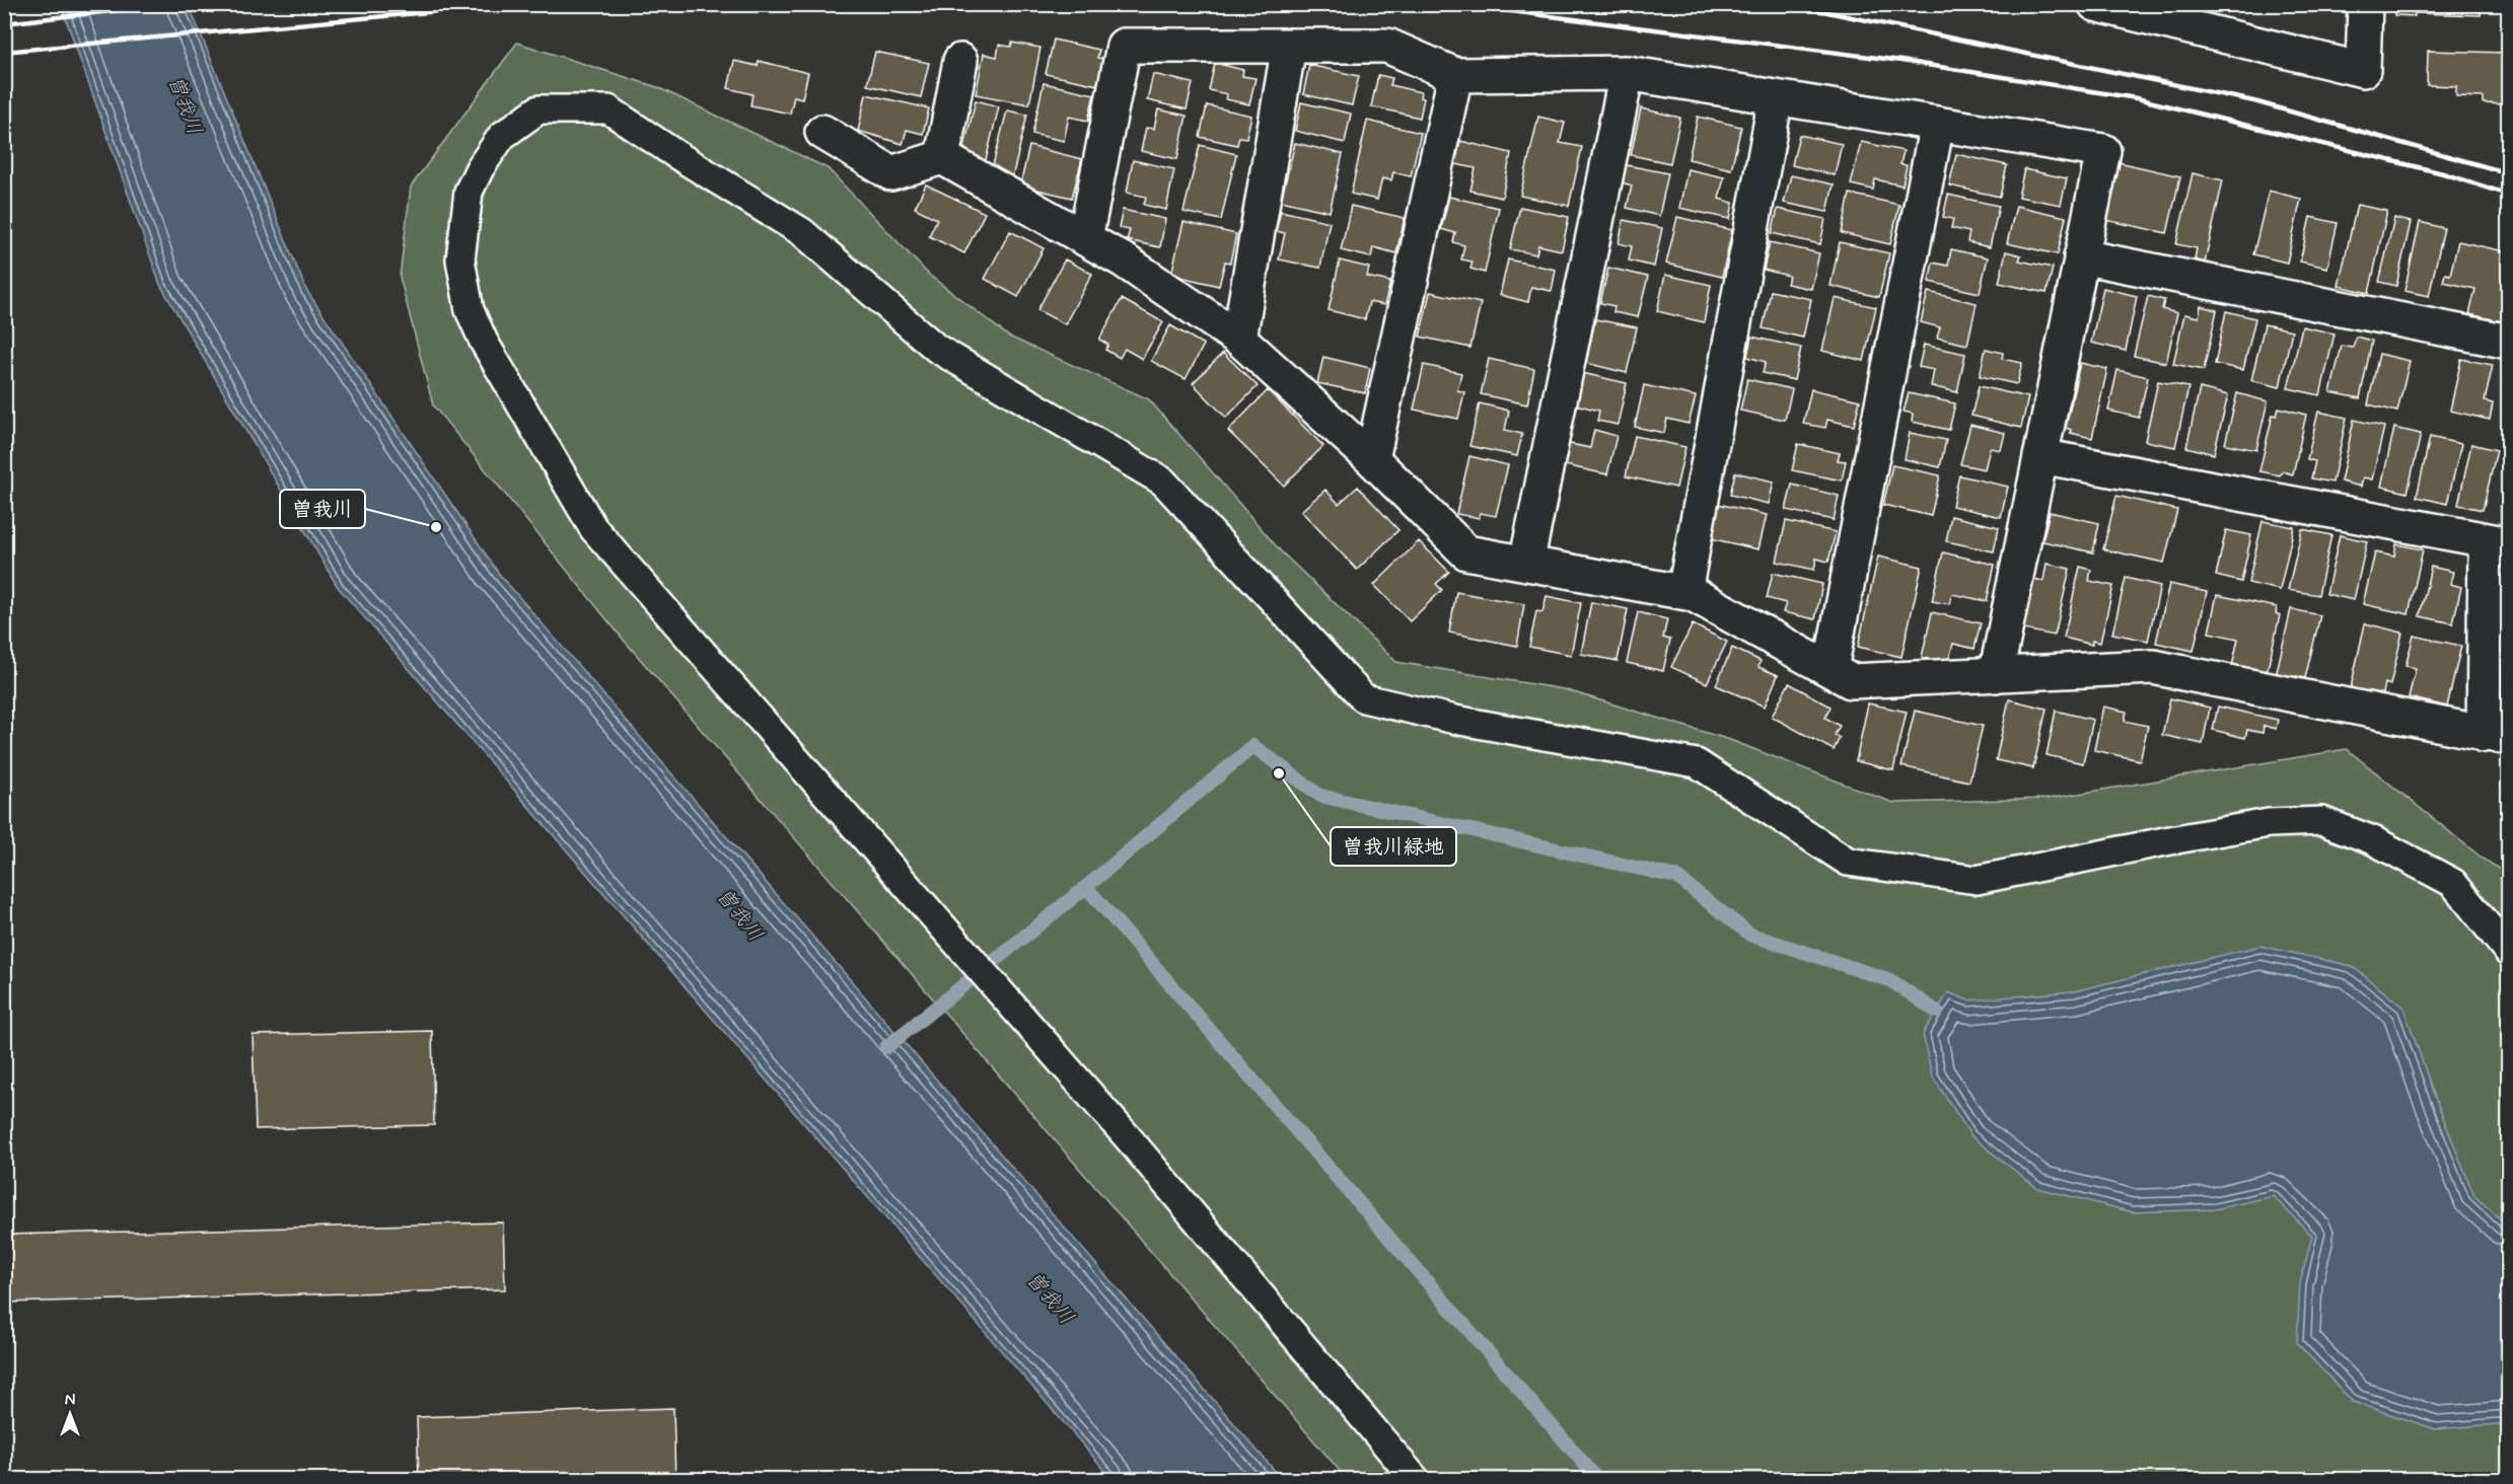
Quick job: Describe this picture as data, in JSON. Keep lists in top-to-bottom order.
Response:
{
  "water": ["曽我川"],
  "places": ["曽我川", "曽我川緑地"],
  "north": "top"
}
